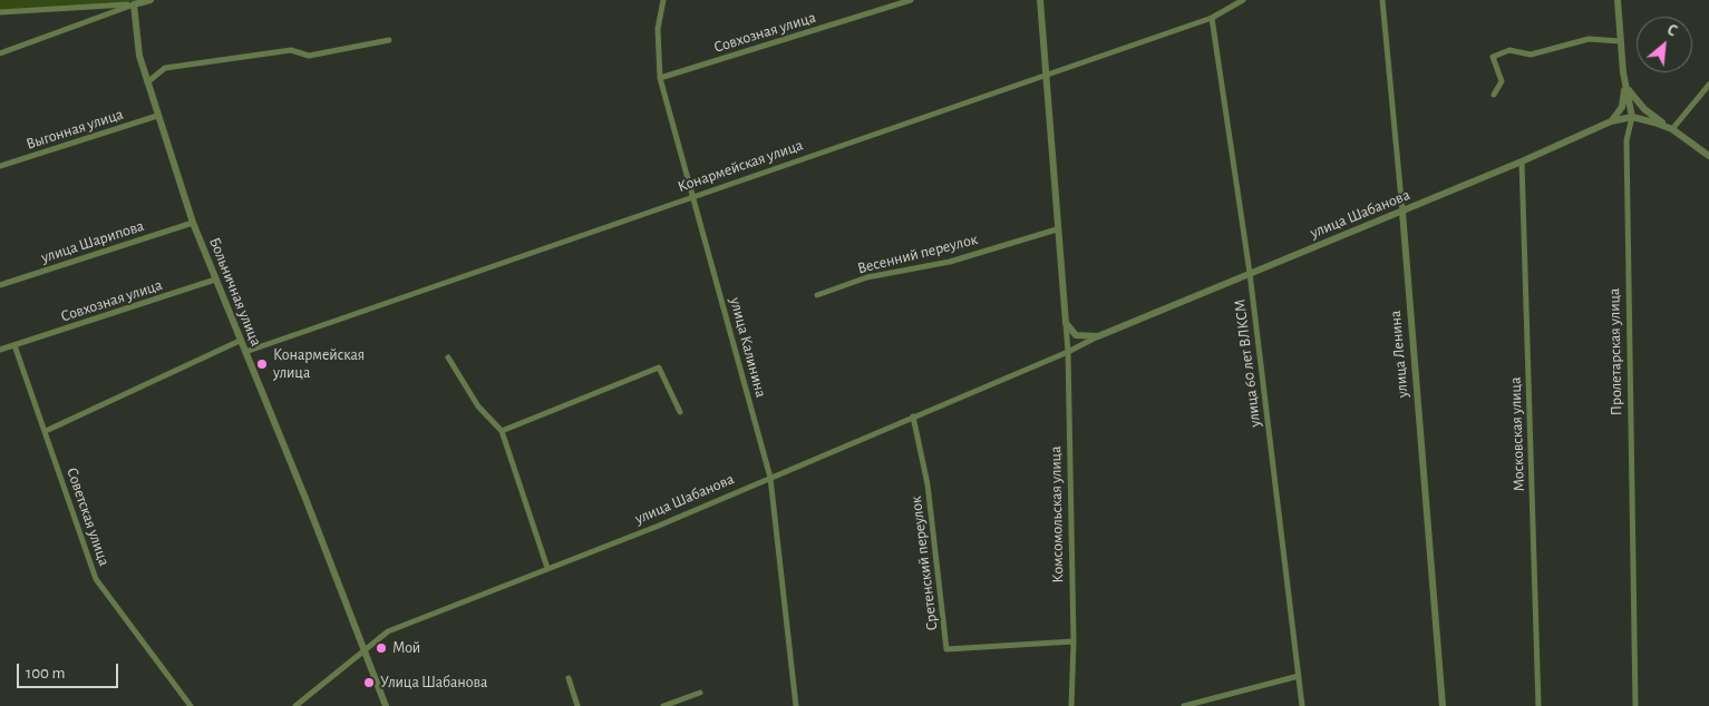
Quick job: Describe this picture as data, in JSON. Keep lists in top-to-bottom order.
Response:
{
  "streets": {
    "street": [
      "Совхозная улица",
      "Выгонная улица",
      "Конармейская улица",
      "улица Шабанова",
      "улица Шарипова",
      "Весенний переулок",
      "Больничная улица",
      "улица Калинина",
      "Пролетарская улица",
      "улица Ленина",
      "улица 60 лет ВЛКСМ",
      "Московская улица",
      "Комсомольская улица",
      "Советская улица",
      "Сретенский переулок"
    ]
  },
  "crossings": [
    ["Совхозная улица", "Больничная улица"],
    ["Совхозная улица", "улица Калинина"],
    ["Совхозная улица", "Советская улица"],
    ["Выгонная улица", "Больничная улица"],
    ["Конармейская улица", "Больничная улица"],
    ["Конармейская улица", "улица Калинина"],
    ["Конармейская улица", "улица 60 лет ВЛКСМ"],
    ["Конармейская улица", "Комсомольская улица"],
    ["улица Шабанова", "Больничная улица"],
    ["улица Шабанова", "улица Калинина"],
    ["улица Шабанова", "Пролетарская улица"],
    ["улица Шабанова", "улица Ленина"],
    ["улица Шабанова", "улица 60 лет ВЛКСМ"],
    ["улица Шабанова", "Московская улица"],
    ["улица Шабанова", "Комсомольская улица"],
    ["улица Шабанова", "Сретенский переулок"],
    ["улица Шарипова", "Больничная улица"],
    ["Весенний переулок", "Комсомольская улица"],
    ["Комсомольская улица", "Сретенский переулок"]
  ],
  "places": ["Конармейская улица", "Мой", "Улица Шабанова"],
  "scale_bar": "100 m",
  "north": "top right"
}
